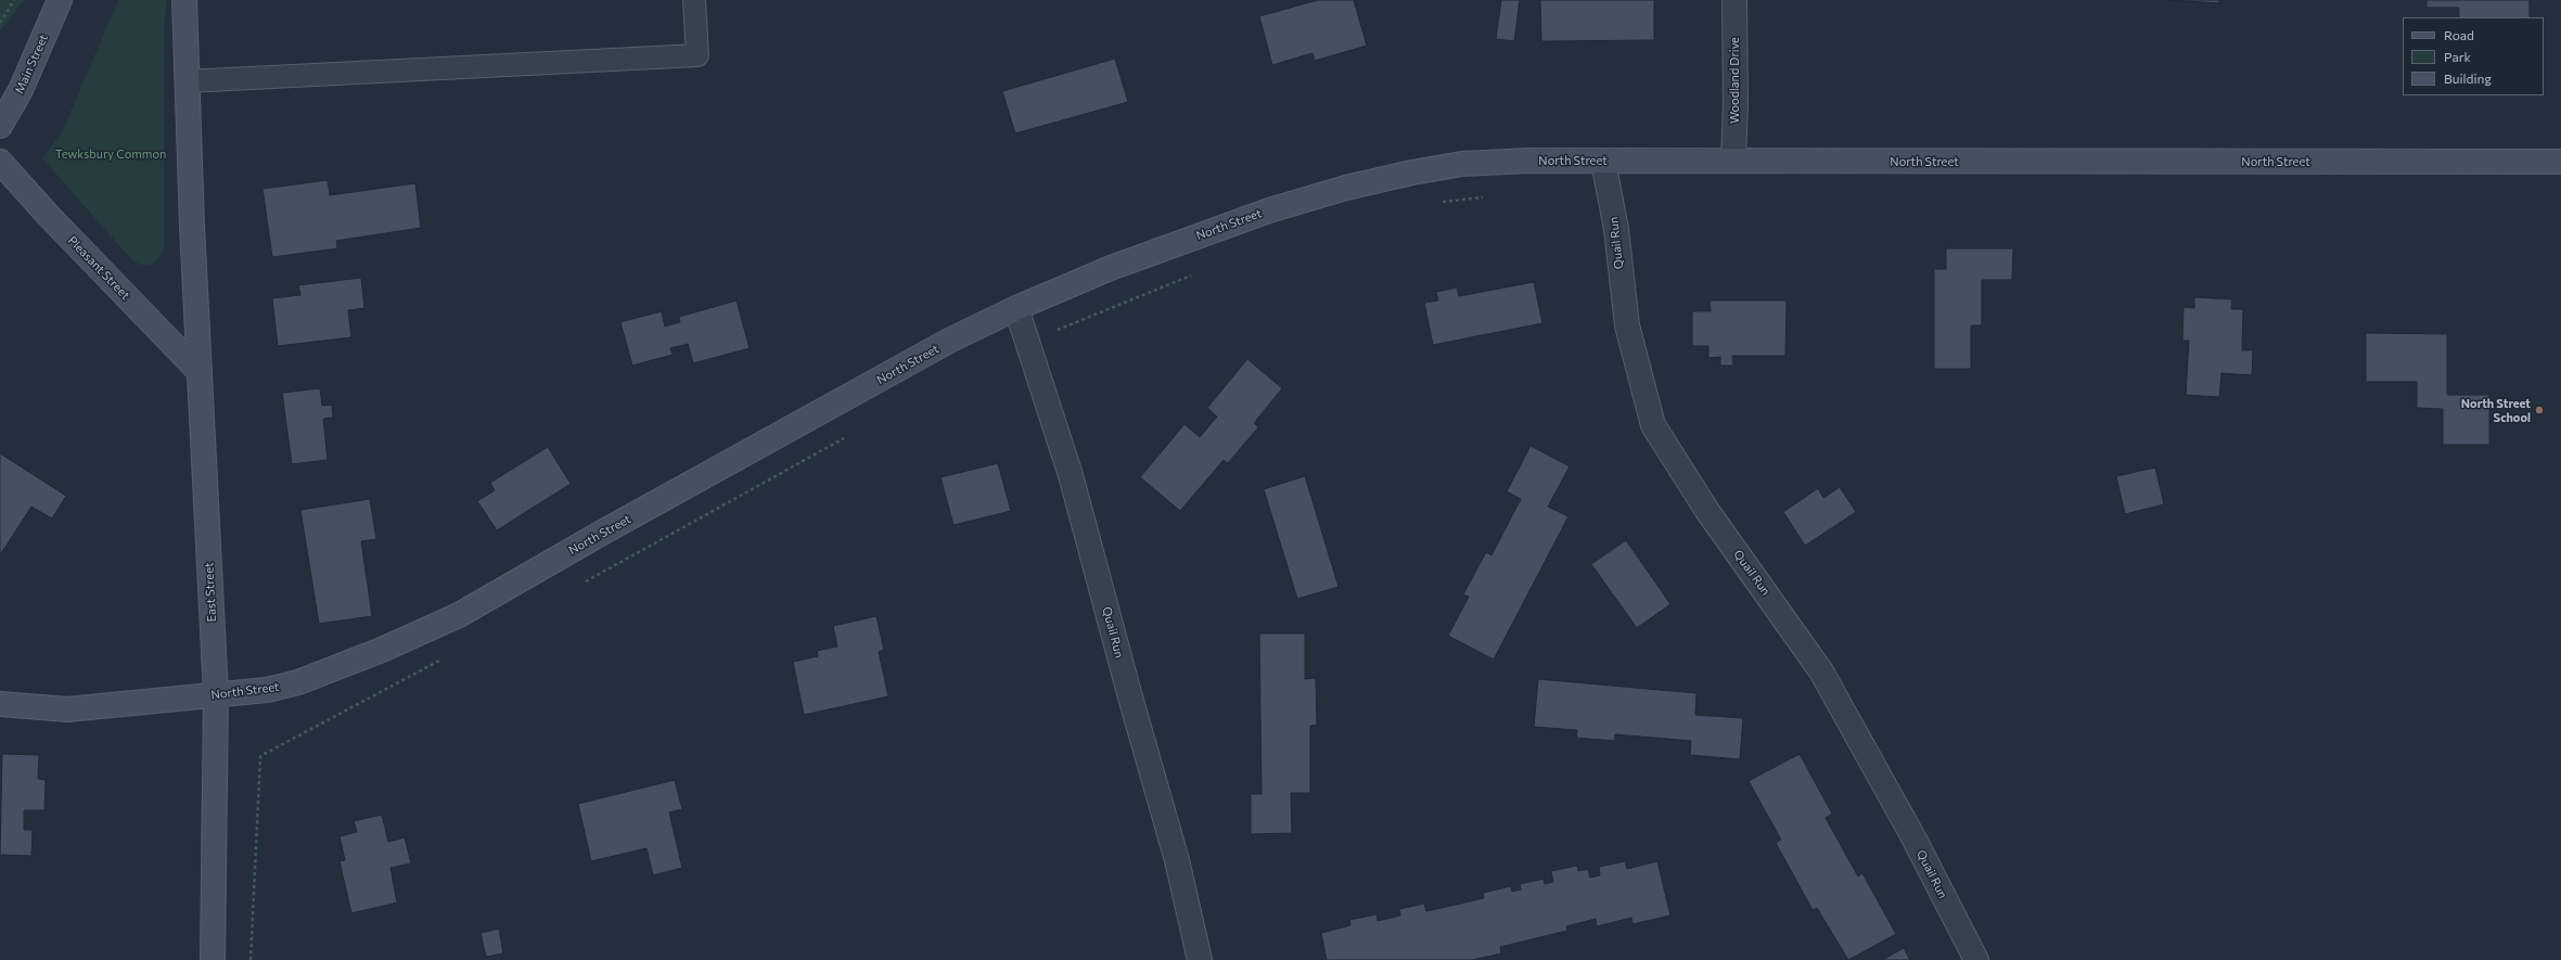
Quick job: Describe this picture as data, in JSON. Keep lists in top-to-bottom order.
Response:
{
  "streets": {
    "main road": [
      "Main Street",
      "North Street",
      "Pleasant Street",
      "East Street"
    ],
    "street": ["Woodland Drive", "Quail Run"]
  },
  "crossings": [
    ["Woodland Drive", "North Street"],
    ["North Street", "Quail Run"],
    ["North Street", "East Street"],
    ["Pleasant Street", "East Street"]
  ],
  "parks": ["Tewksbury Common"],
  "places": ["North Street School"],
  "legend": ["Road", "Park", "Building"]
}
